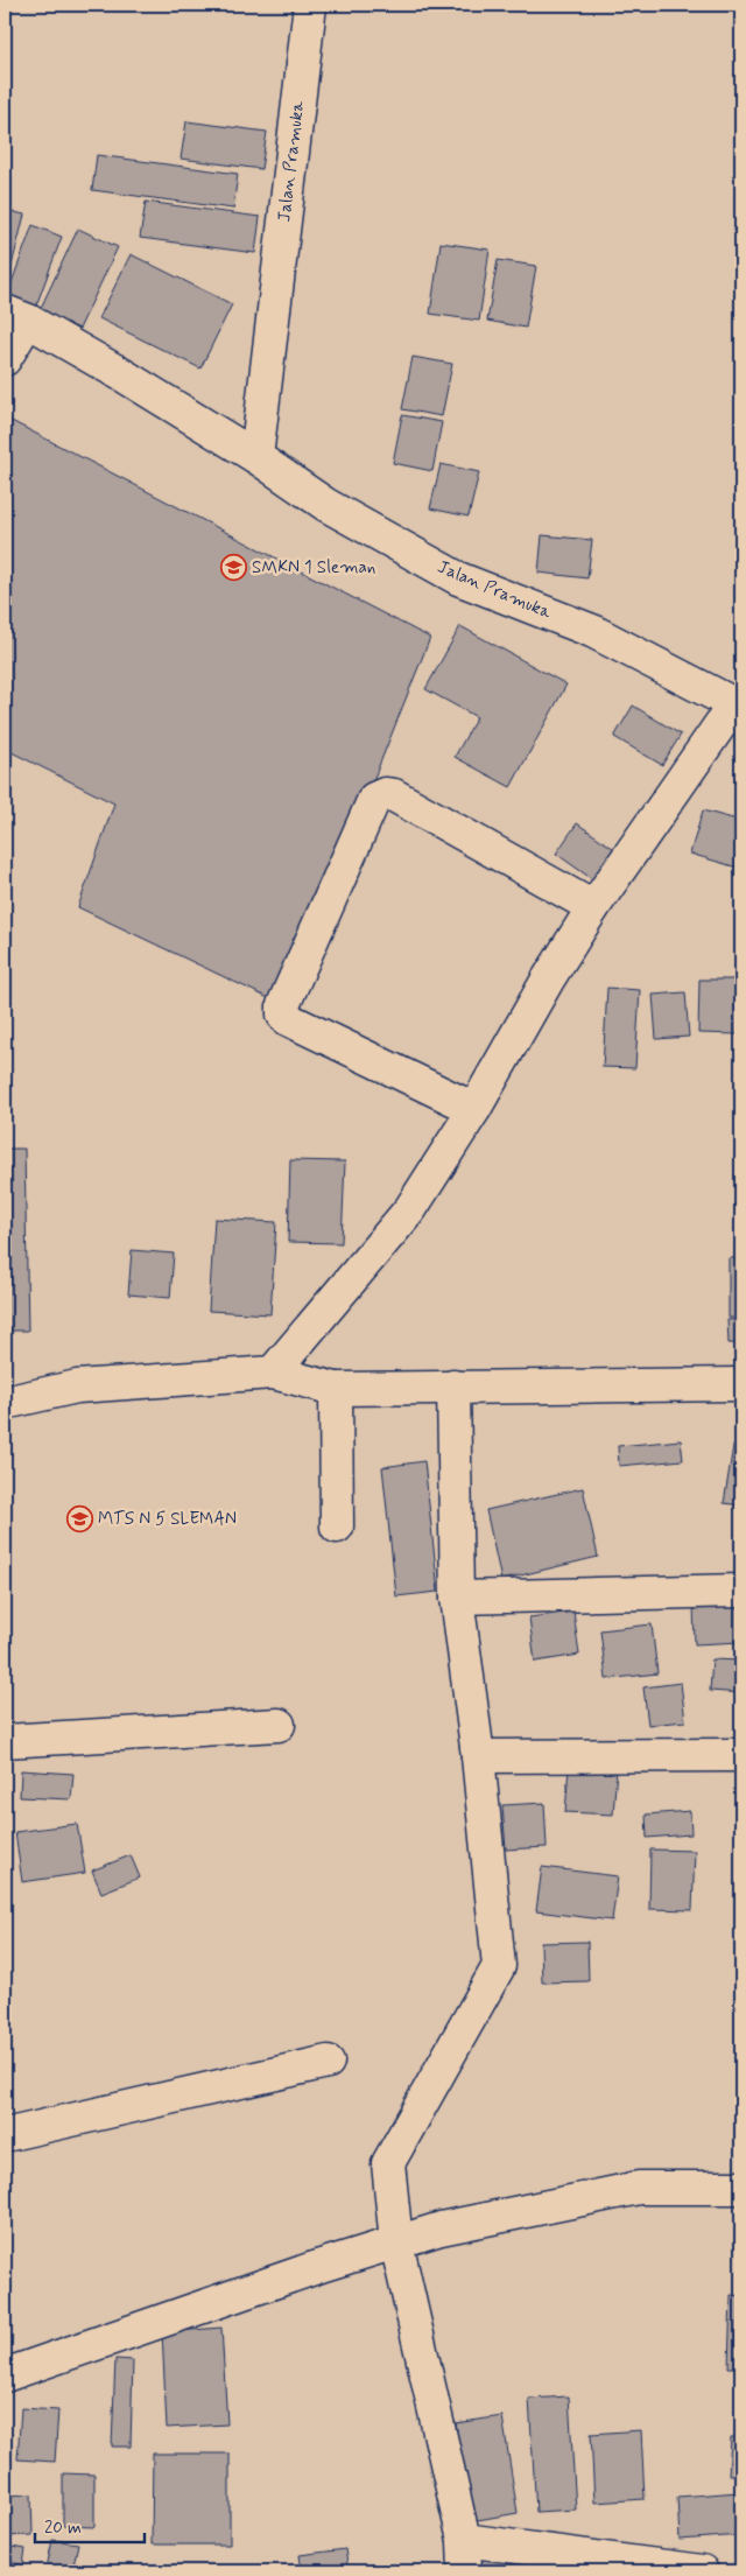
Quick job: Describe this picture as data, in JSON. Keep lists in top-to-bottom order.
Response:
{
  "streets": {
    "street": ["Jalan Pramuka"]
  },
  "places": {
    "school or university": ["SMKN 1 Sleman", "MTS N 5 SLEMAN"]
  },
  "scale_bar": "20 m"
}
